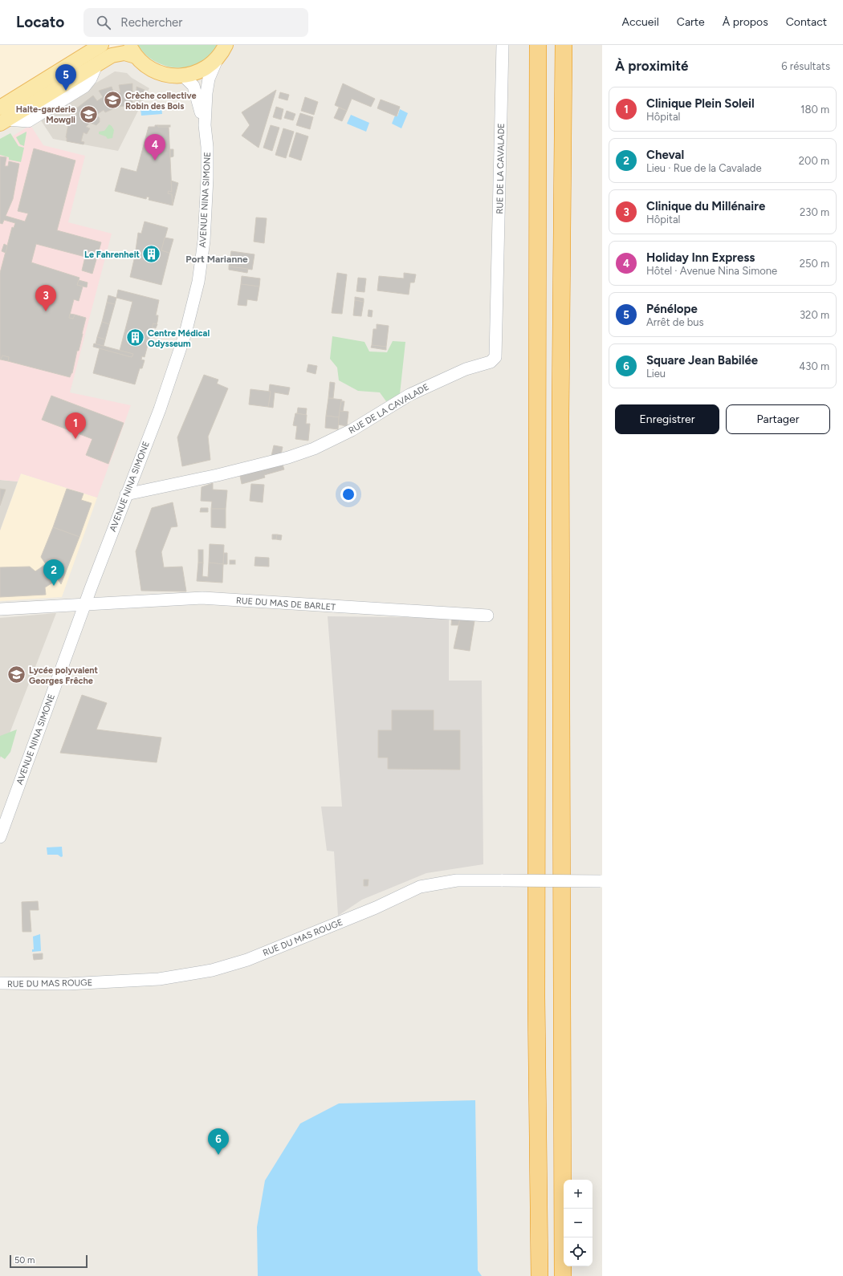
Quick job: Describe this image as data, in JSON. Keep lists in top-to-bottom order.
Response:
{
  "streets": {
    "street": [
      "RUE DE LA CAVALADE",
      "AVENUE NINA SIMONE",
      "RUE DU MAS DE BARLET",
      "RUE DU MAS ROUGE"
    ]
  },
  "crossings": [
    ["RUE DE LA CAVALADE", "AVENUE NINA SIMONE"],
    ["AVENUE NINA SIMONE", "RUE DU MAS DE BARLET"]
  ],
  "districts": ["Port Marianne"],
  "places": {
    "school or university": ["Crèche collective Robin des Bois", "Halte-garderie Mowgli", "Lycée polyvalent Georges Frêche"],
    "building": ["Le Fahrenheit", "Centre Médical Odysseum"]
  },
  "scale_bar": "50 m",
  "page": {
    "header": "Locato",
    "search": "Rechercher",
    "nav": [
      "Accueil",
      "Carte",
      "À propos",
      "Contact"
    ],
    "heading": ["À proximité", "6 résultats"],
    "pins": [
      "5",
      "4",
      "3",
      "1",
      "2",
      "6"
    ],
    "list": [
      {
        "mark": "1",
        "name": "Clinique Plein Soleil",
        "note": "Hôpital",
        "value": "180 m"
      },
      {
        "mark": "2",
        "name": "Cheval",
        "note": "Lieu · Rue de la Cavalade",
        "value": "200 m"
      },
      {
        "mark": "3",
        "name": "Clinique du Millénaire",
        "note": "Hôpital",
        "value": "230 m"
      },
      {
        "mark": "4",
        "name": "Holiday Inn Express",
        "note": "Hôtel · Avenue Nina Simone",
        "value": "250 m"
      },
      {
        "mark": "5",
        "name": "Pénélope",
        "note": "Arrêt de bus",
        "value": "320 m"
      },
      {
        "mark": "6",
        "name": "Square Jean Babilée",
        "note": "Lieu",
        "value": "430 m"
      }
    ],
    "buttons": ["Enregistrer", "Partager"],
    "map_buttons": ["+", "−"],
    "scale": "50 m"
  }
}
